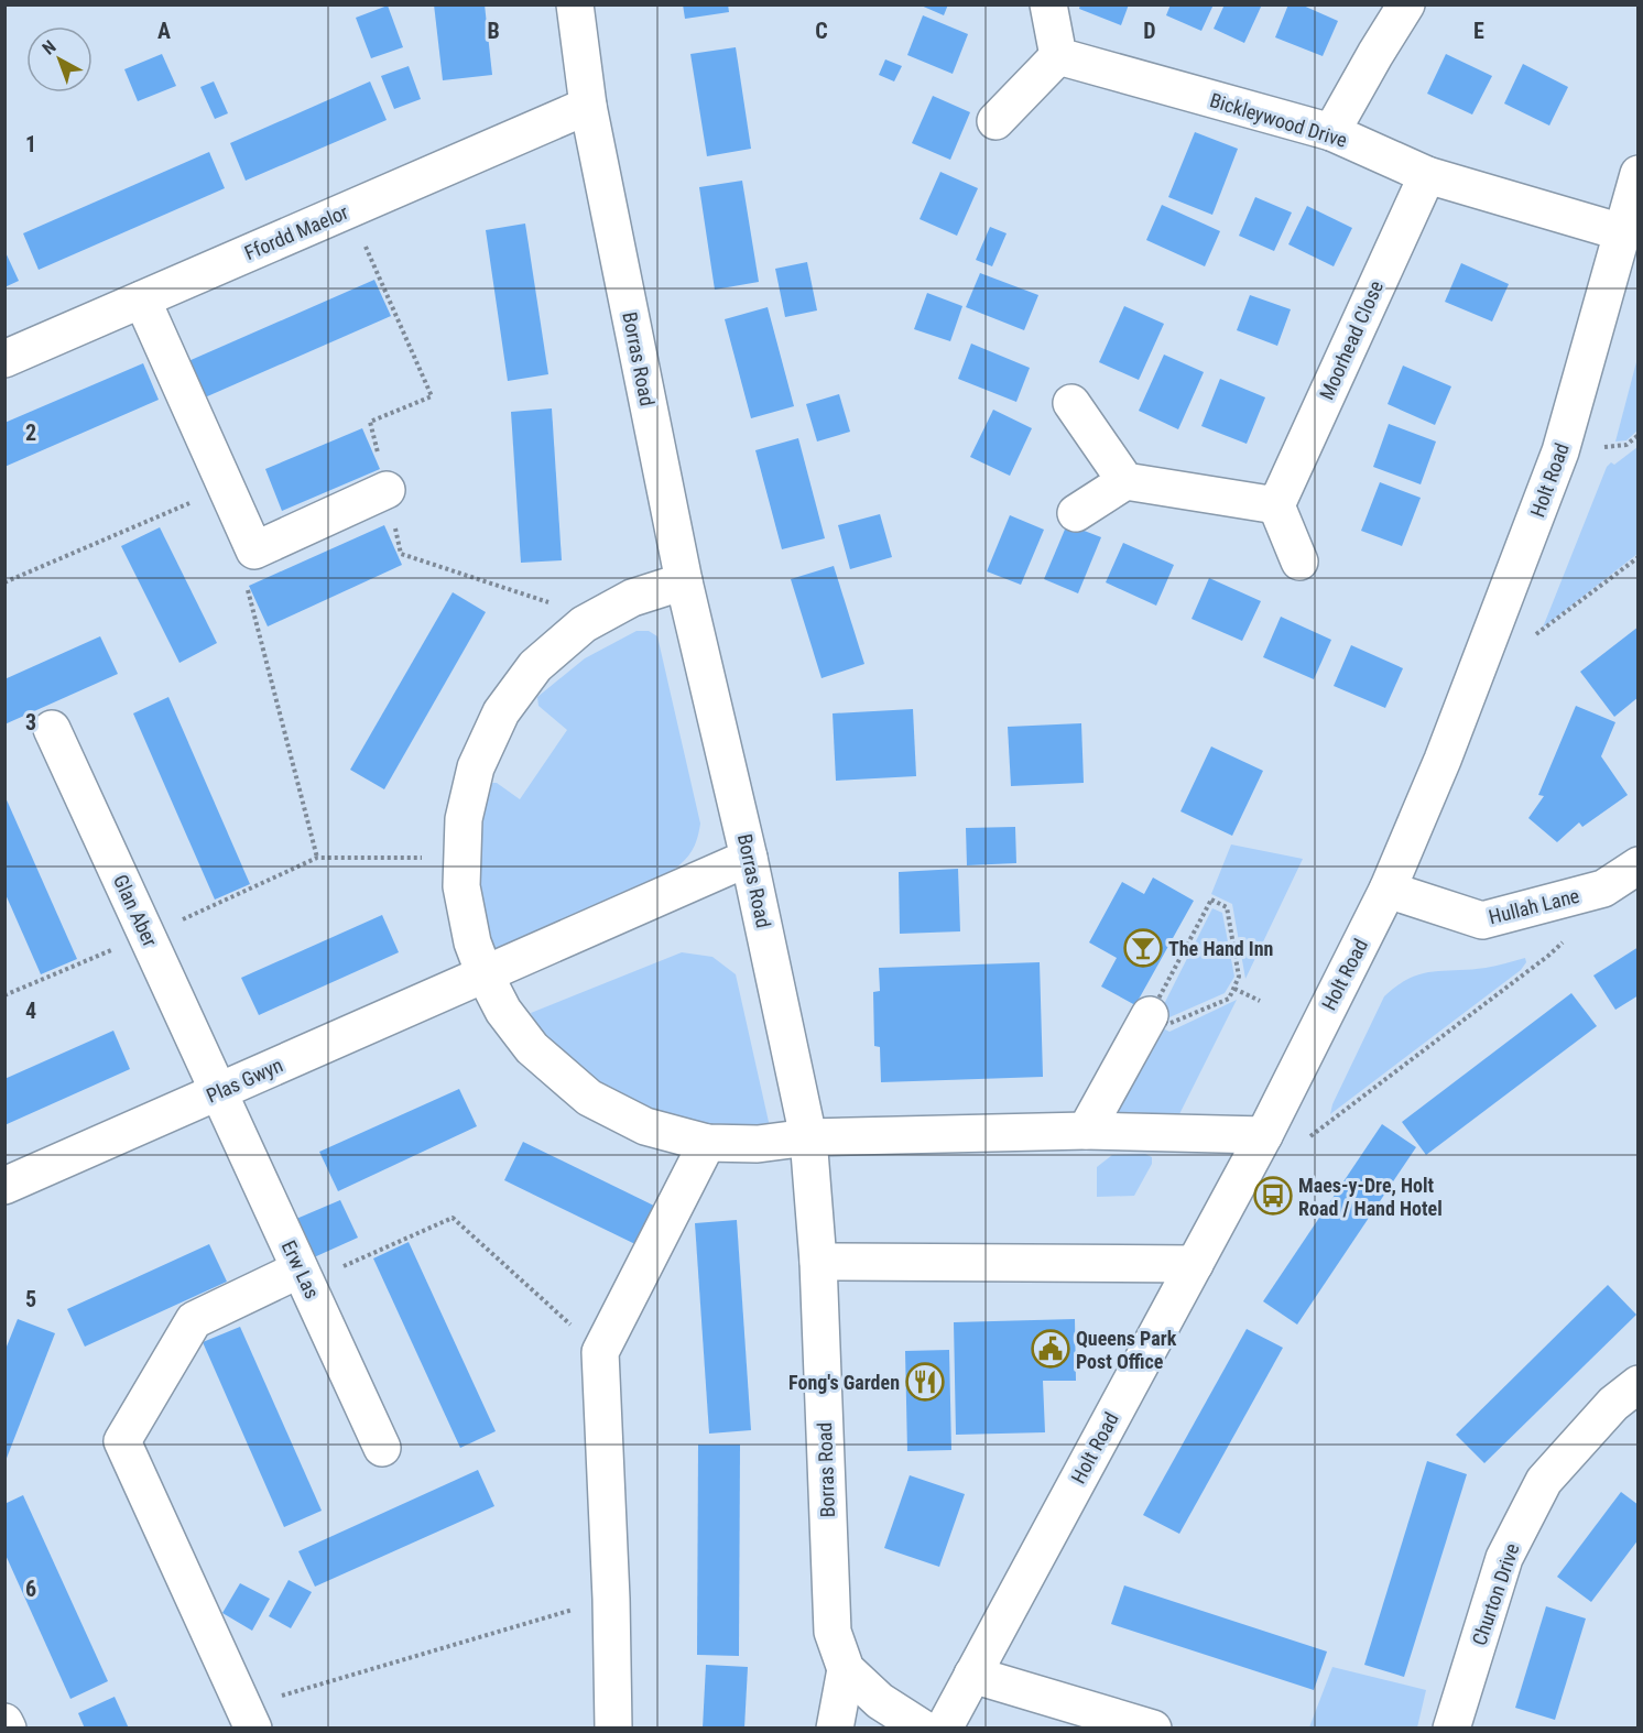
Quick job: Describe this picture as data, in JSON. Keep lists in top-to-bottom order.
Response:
{
  "streets": {
    "street": [
      "Bickleywood Drive",
      "Ffordd Maelor",
      "Moorhead Close",
      "Borras Road",
      "Holt Road",
      "Hullah Lane",
      "Glan Aber",
      "Plas Gwyn",
      "Erw Las",
      "Churton Drive"
    ]
  },
  "crossings": [
    ["Bickleywood Drive", "Moorhead Close"],
    ["Bickleywood Drive", "Holt Road"],
    ["Ffordd Maelor", "Borras Road"],
    ["Borras Road", "Plas Gwyn"],
    ["Holt Road", "Hullah Lane"],
    ["Glan Aber", "Plas Gwyn"],
    ["Glan Aber", "Erw Las"],
    ["Plas Gwyn", "Erw Las"]
  ],
  "places": {
    "bar": ["The Hand Inn"],
    "bus stop": ["Maes-y-Dre, Holt Road / Hand Hotel"],
    "public building": ["Queens Park Post Office"],
    "restaurant": ["Fong's Garden"]
  },
  "north": "top left",
  "grid": {
    "columns": [
      "A",
      "B",
      "C",
      "D",
      "E"
    ],
    "rows": [
      "1",
      "2",
      "3",
      "4",
      "5",
      "6"
    ]
  }
}
